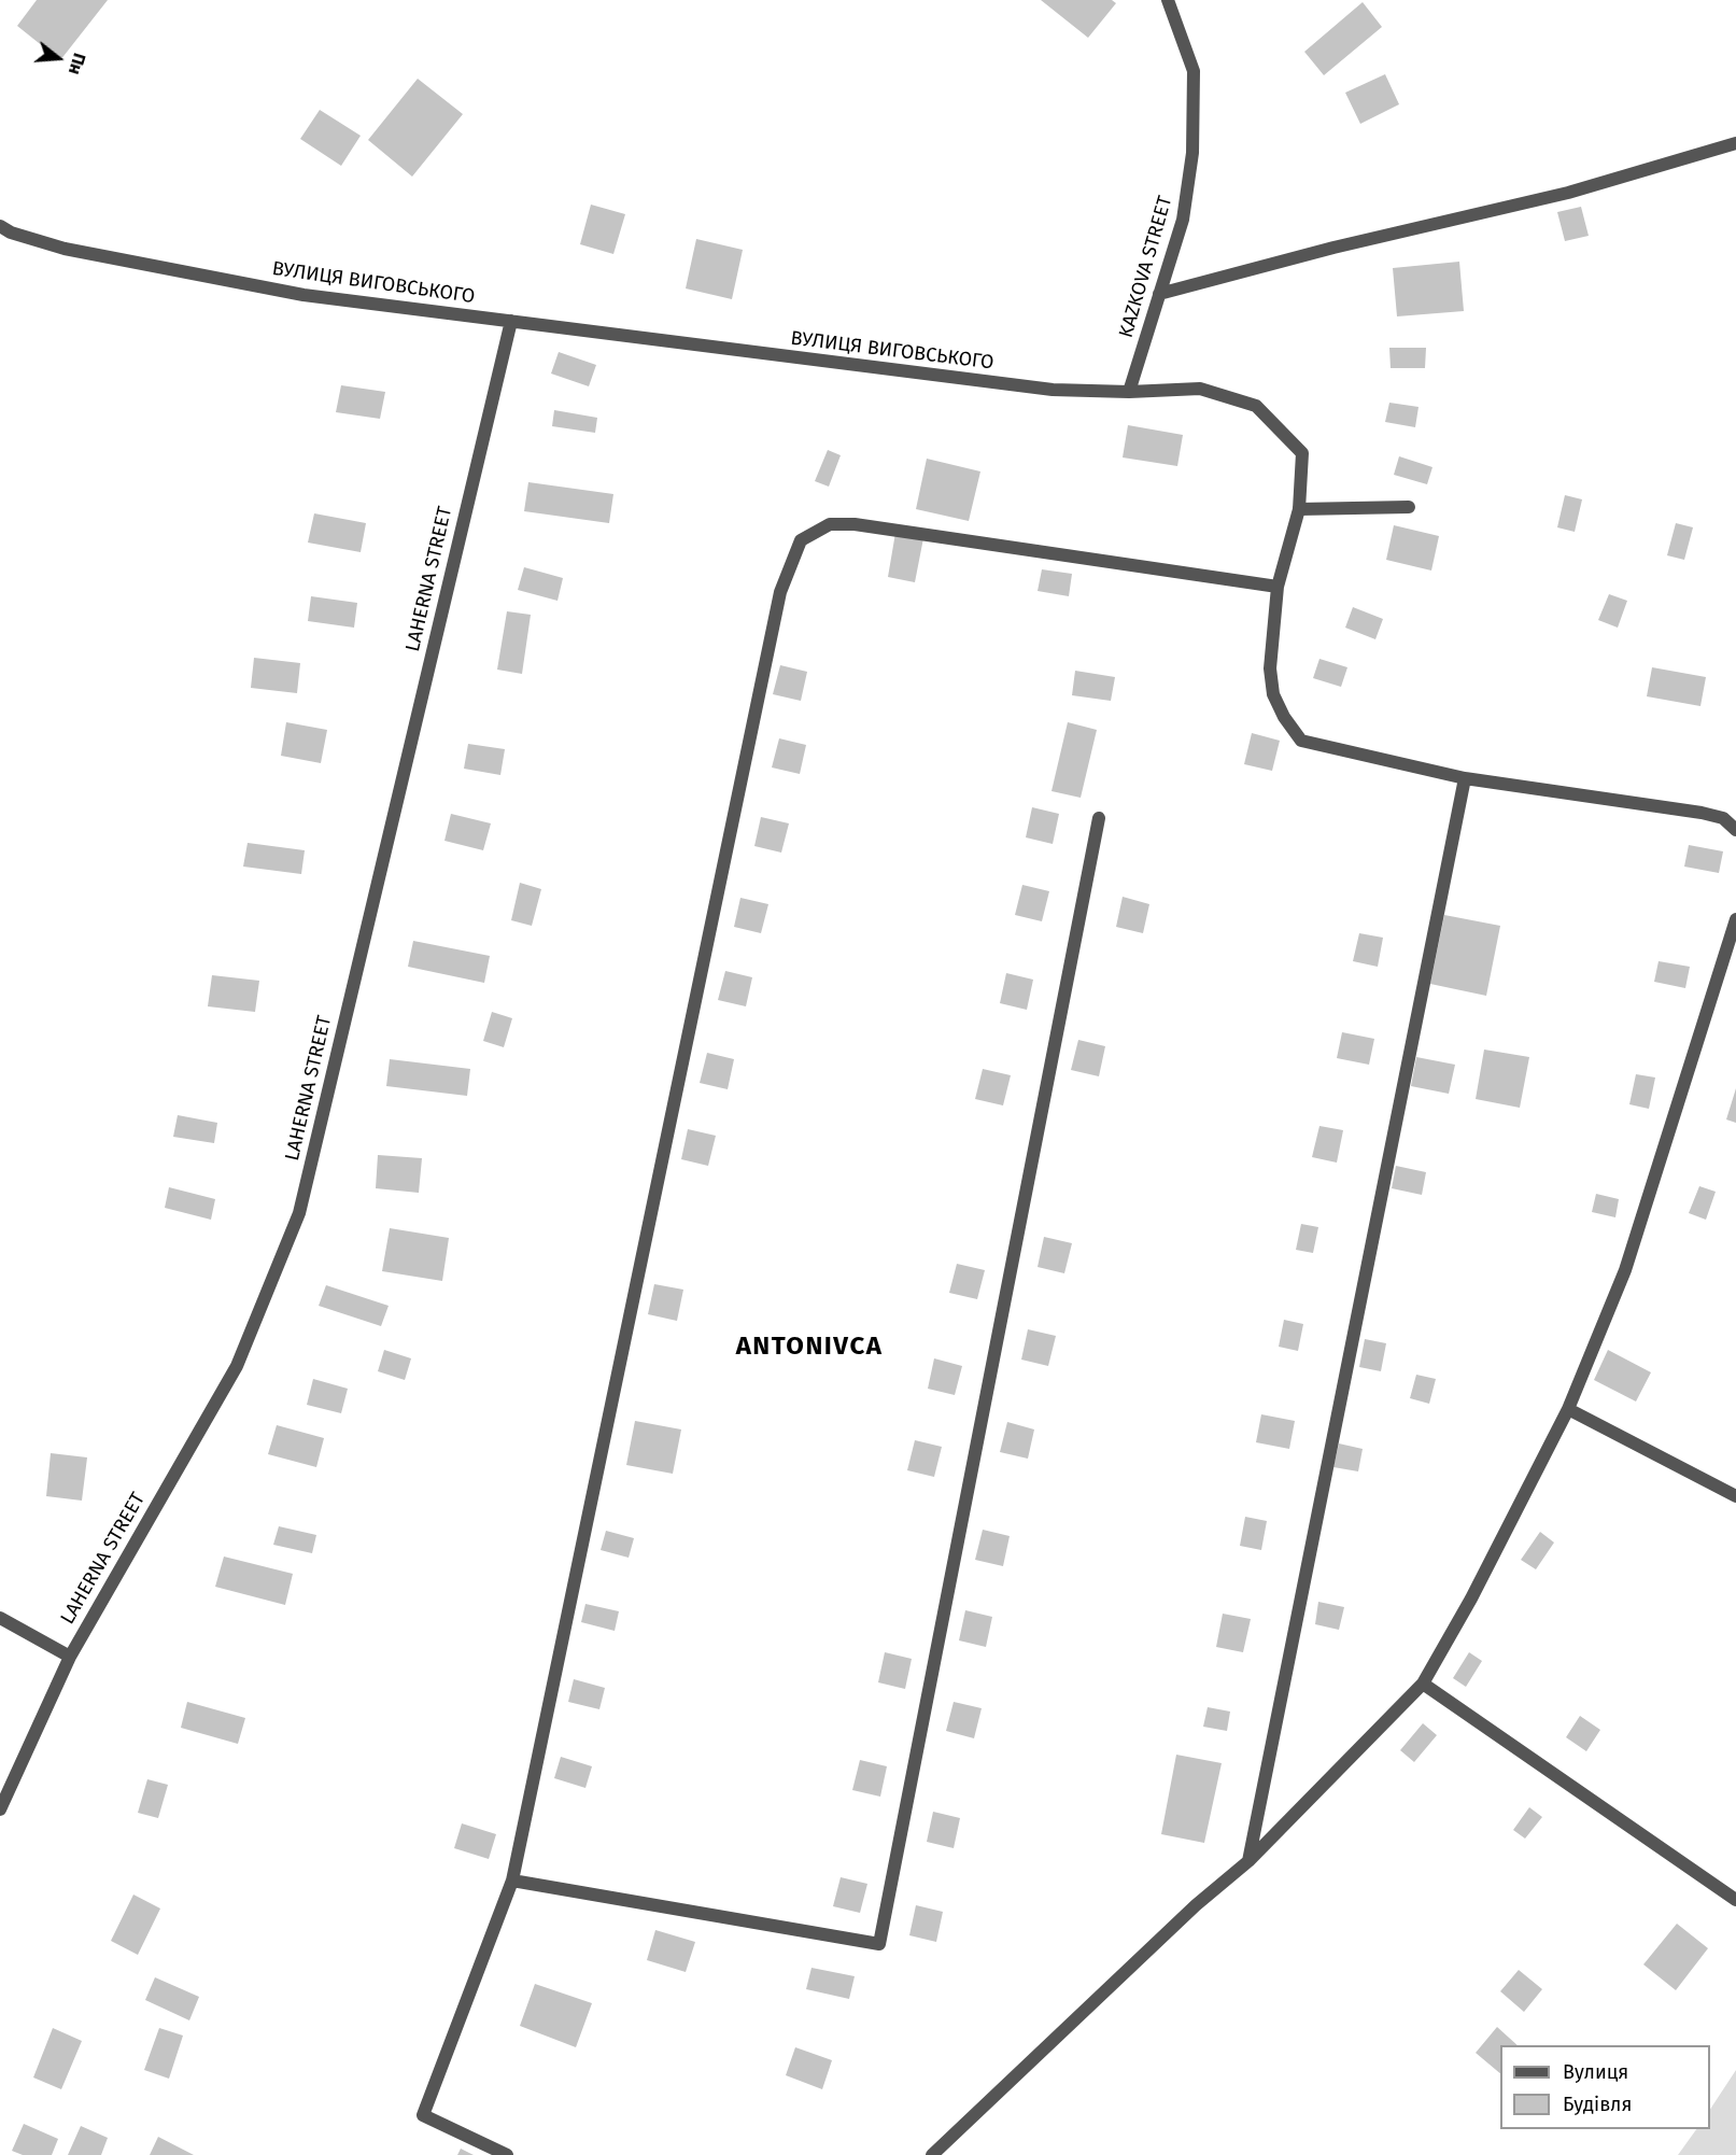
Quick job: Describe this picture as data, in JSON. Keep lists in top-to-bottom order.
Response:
{
  "streets": {
    "street": ["KAZKOVA STREET", "ВУЛИЦЯ ВИГОВСЬКОГО", "LAHERNA STREET"]
  },
  "crossings": [
    ["KAZKOVA STREET", "ВУЛИЦЯ ВИГОВСЬКОГО"],
    ["ВУЛИЦЯ ВИГОВСЬКОГО", "LAHERNA STREET"]
  ],
  "districts": ["ANTONIVCA"],
  "legend": ["Вулиця", "Будівля"],
  "north": "right"
}
